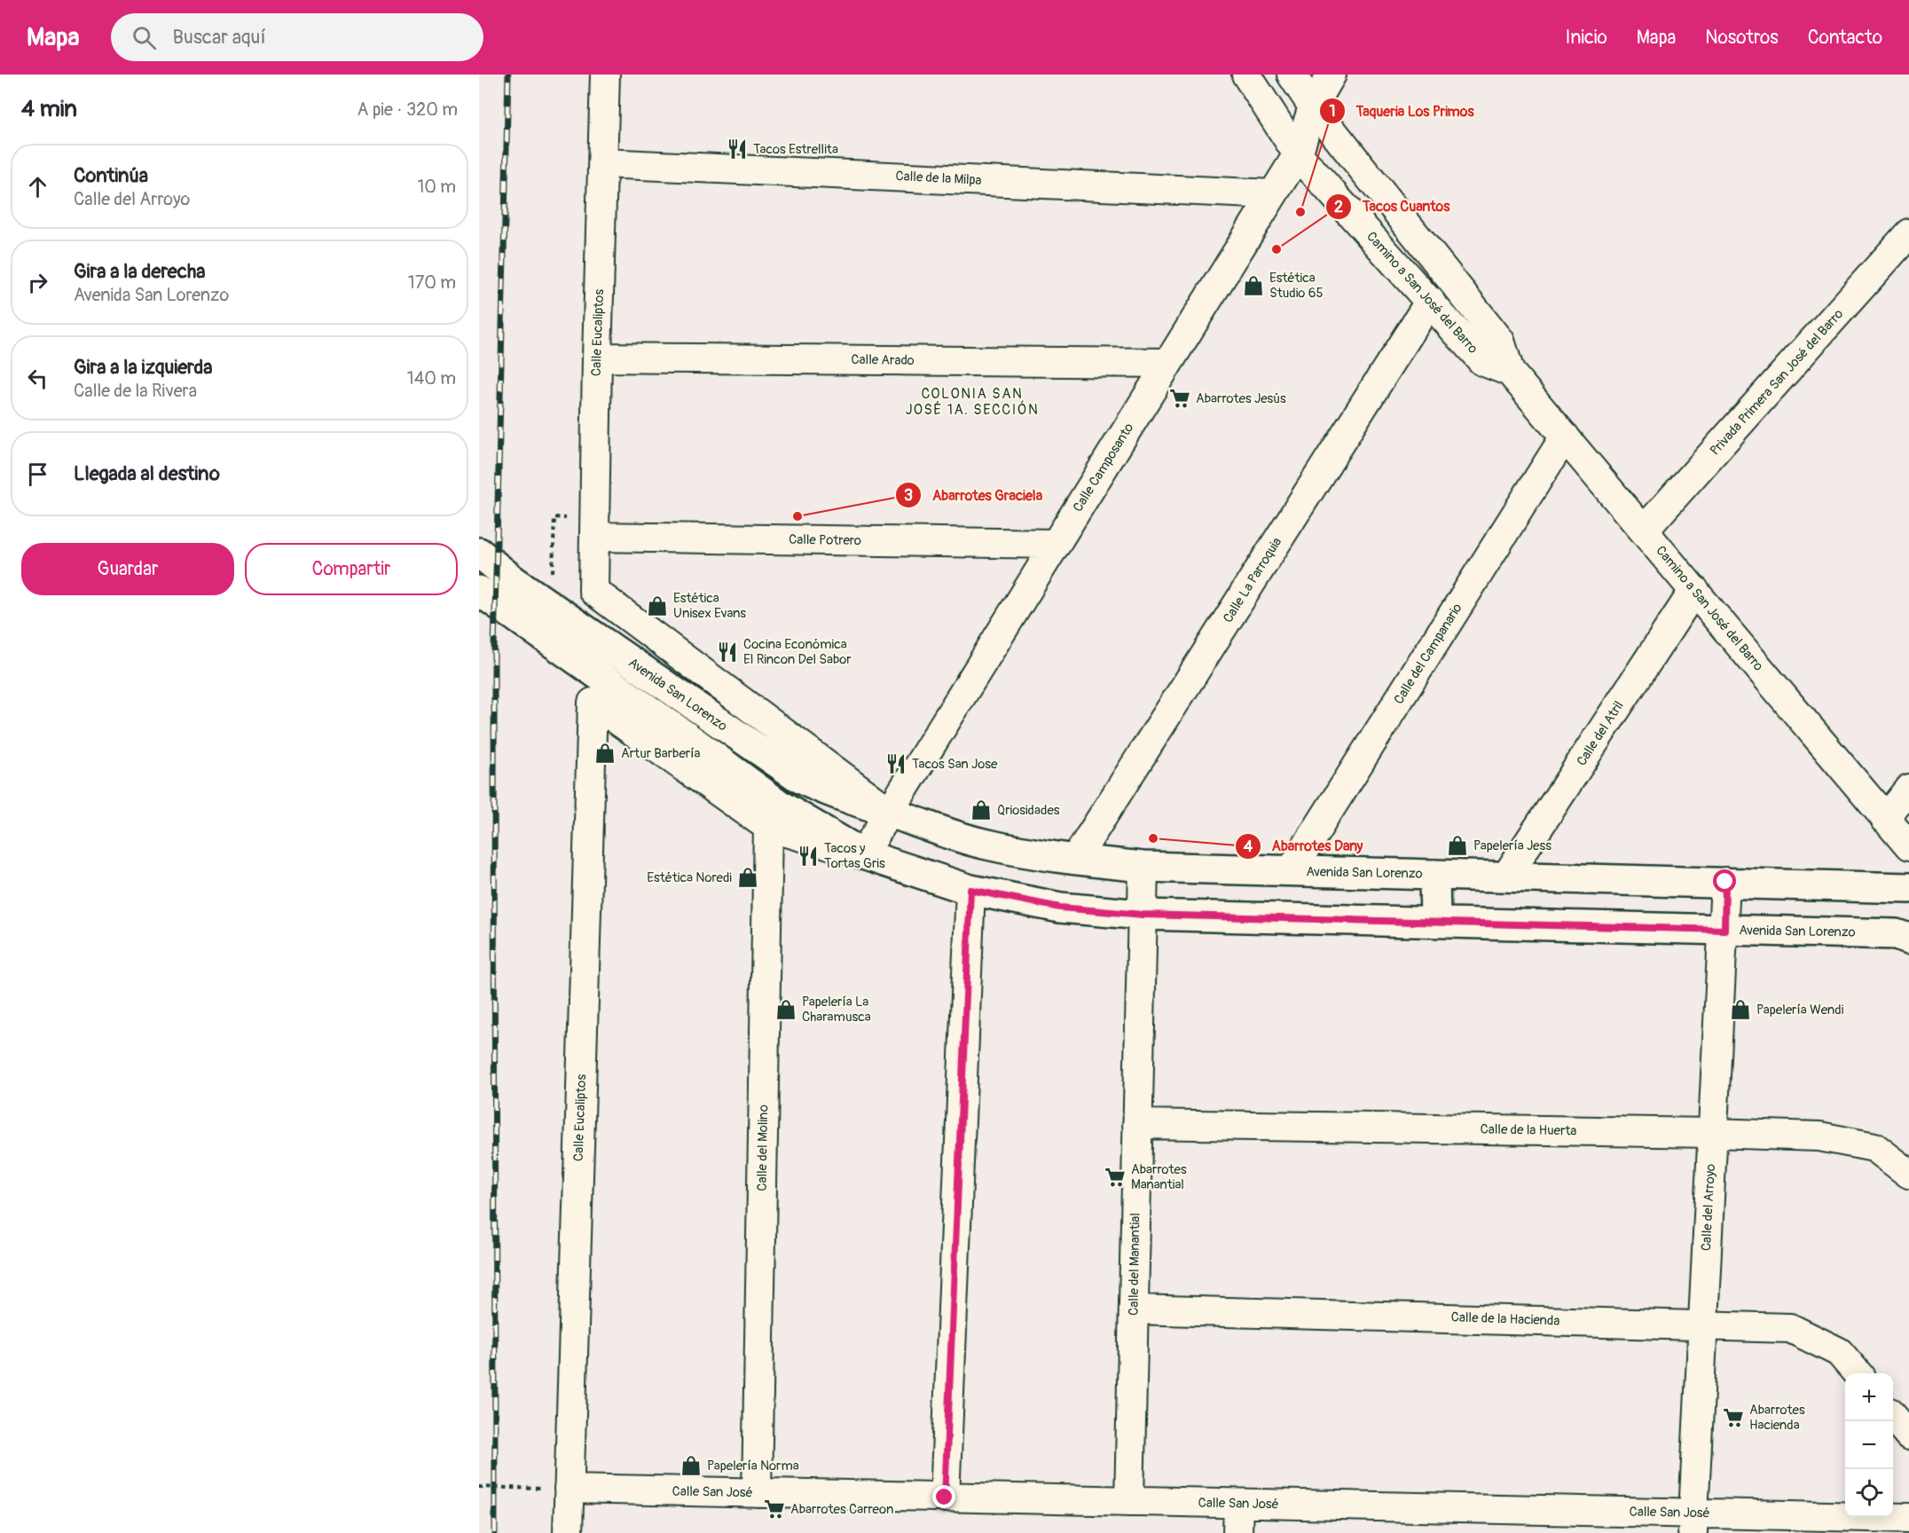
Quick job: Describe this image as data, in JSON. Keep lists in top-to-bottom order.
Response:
{
  "streets": {
    "street": [
      "Calle de la Milpa",
      "Camino a San José del Barro",
      "Calle Eucaliptos",
      "Calle Arado",
      "Privada Primera San José del Barro",
      "Calle Camposanto",
      "Calle Potrero",
      "Calle La Parroquia",
      "Calle del Campanario",
      "Avenida San Lorenzo",
      "Calle del Atril",
      "Calle de la Huerta",
      "Calle del Molino",
      "Calle del Arroyo",
      "Calle del Manantial",
      "Calle de la Hacienda",
      "Calle San José"
    ]
  },
  "crossings": [
    ["Calle de la Milpa", "Calle Eucaliptos"],
    ["Calle de la Milpa", "Calle Camposanto"],
    ["Camino a San José del Barro", "Privada Primera San José del Barro"],
    ["Camino a San José del Barro", "Calle Camposanto"],
    ["Camino a San José del Barro", "Calle La Parroquia"],
    ["Camino a San José del Barro", "Calle del Campanario"],
    ["Camino a San José del Barro", "Calle del Atril"],
    ["Calle Eucaliptos", "Calle Arado"],
    ["Calle Eucaliptos", "Calle Potrero"],
    ["Calle Eucaliptos", "Avenida San Lorenzo"],
    ["Calle Eucaliptos", "Calle San José"],
    ["Calle Arado", "Calle Camposanto"],
    ["Calle Camposanto", "Calle Potrero"],
    ["Calle Camposanto", "Avenida San Lorenzo"],
    ["Calle La Parroquia", "Avenida San Lorenzo"],
    ["Calle del Campanario", "Avenida San Lorenzo"],
    ["Avenida San Lorenzo", "Calle del Atril"],
    ["Avenida San Lorenzo", "Calle del Molino"],
    ["Avenida San Lorenzo", "Calle del Arroyo"],
    ["Avenida San Lorenzo", "Calle del Manantial"],
    ["Calle de la Huerta", "Calle del Arroyo"],
    ["Calle de la Huerta", "Calle del Manantial"],
    ["Calle del Molino", "Calle San José"],
    ["Calle del Arroyo", "Calle de la Hacienda"],
    ["Calle del Arroyo", "Calle San José"],
    ["Calle del Manantial", "Calle de la Hacienda"],
    ["Calle del Manantial", "Calle San José"]
  ],
  "districts": ["COLONIA SAN JOSÉ 1A. SECCIÓN"],
  "places": {
    "restaurant": [
      "Tacos Estrellita",
      "Cocina Económica El Rincon Del Sabor",
      "Tacos San Jose",
      "Tacos y Tortas Gris"
    ],
    "other": [
      "Taqueria Los Primos",
      "Tacos Cuantos",
      "Abarrotes Graciela",
      "Abarrotes Dany"
    ],
    "shop": [
      "Estética Studio 65",
      "Estética Unisex Evans",
      "Artur Barbería",
      "Qriosidades",
      "Papelería Jess",
      "Estética Noredi",
      "Papelería La Charamusca",
      "Papelería Wendi",
      "Papelería Norma"
    ],
    "supermarket": [
      "Abarrotes Jesús",
      "Abarrotes Manantial",
      "Abarrotes Hacienda",
      "Abarrotes Carreon"
    ]
  },
  "page": {
    "header": "Mapa",
    "search": "Buscar aquí",
    "nav": [
      "Inicio",
      "Mapa",
      "Nosotros",
      "Contacto"
    ],
    "heading": ["4 min", "A pie · 320 m"],
    "list": [
      ["Continúa", "Calle del Arroyo", "10 m"],
      ["Gira a la derecha", "Avenida San Lorenzo", "170 m"],
      ["Gira a la izquierda", "Calle de la Rivera", "140 m"],
      "Llegada al destino"
    ],
    "buttons": ["Guardar", "Compartir"],
    "map_buttons": ["+", "−"]
  }
}
